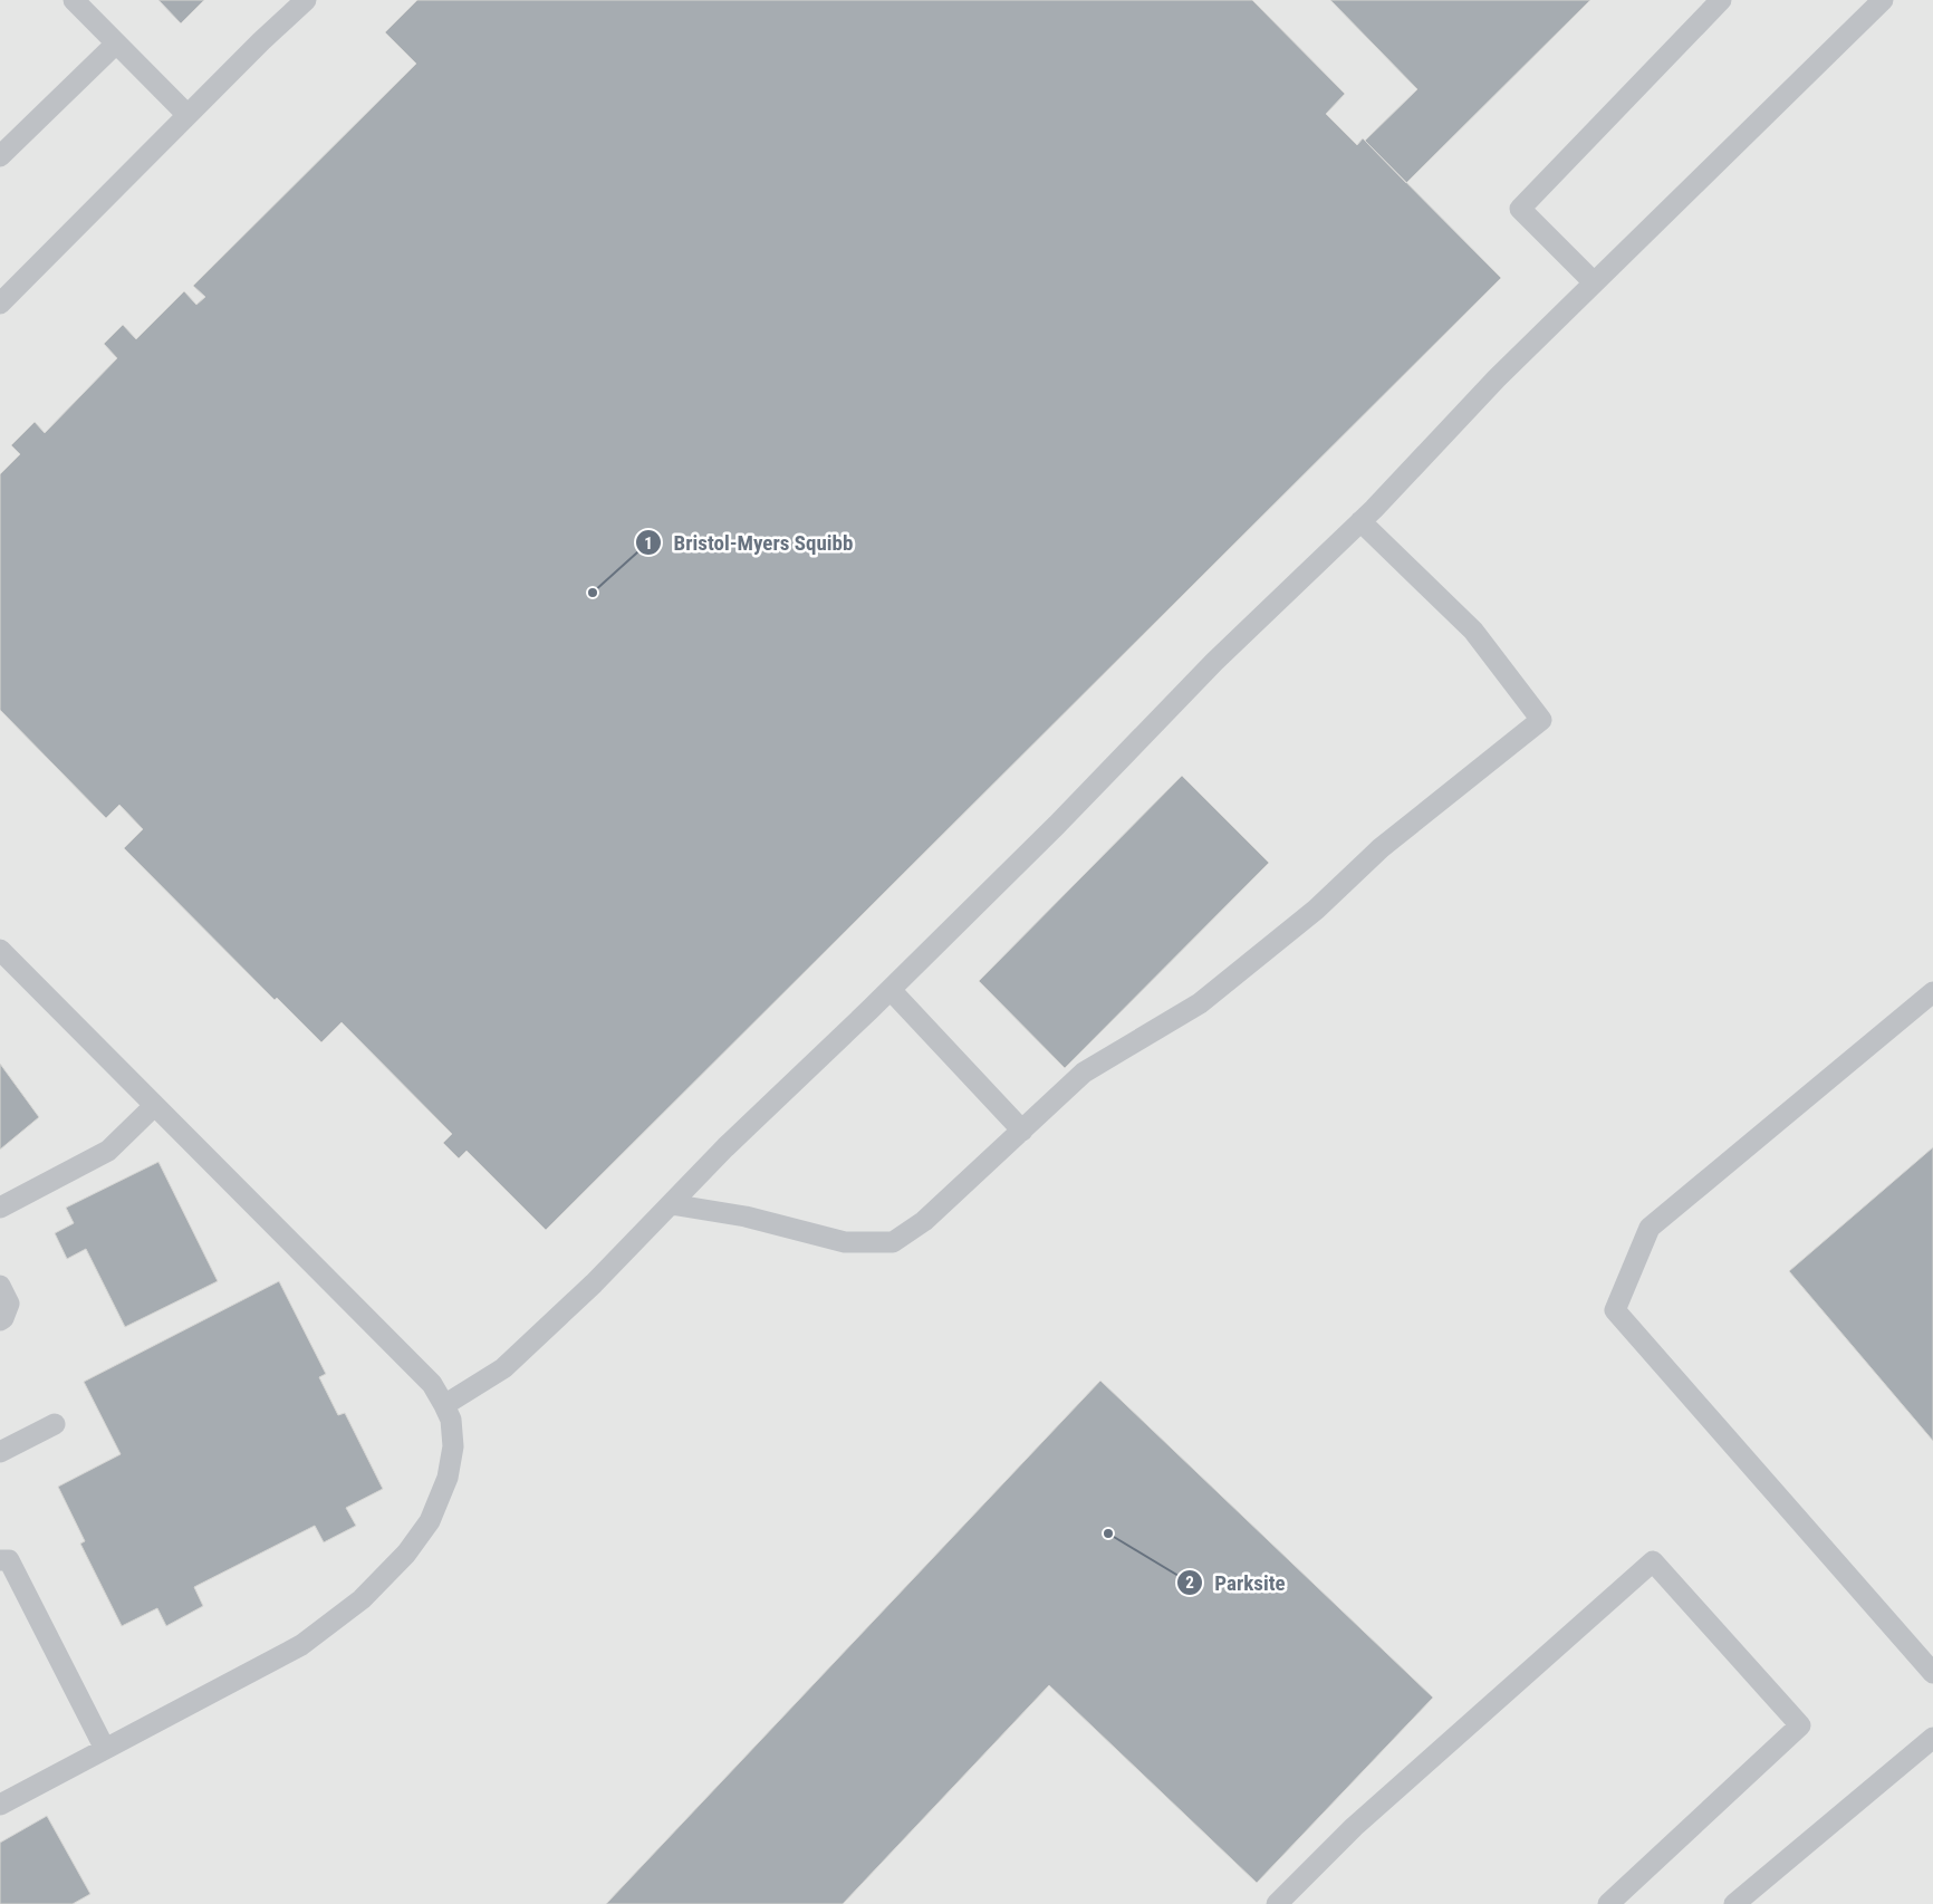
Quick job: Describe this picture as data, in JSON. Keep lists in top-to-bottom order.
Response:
{
  "places": ["Bristol-Myers Squibb", "Parksite"]
}
